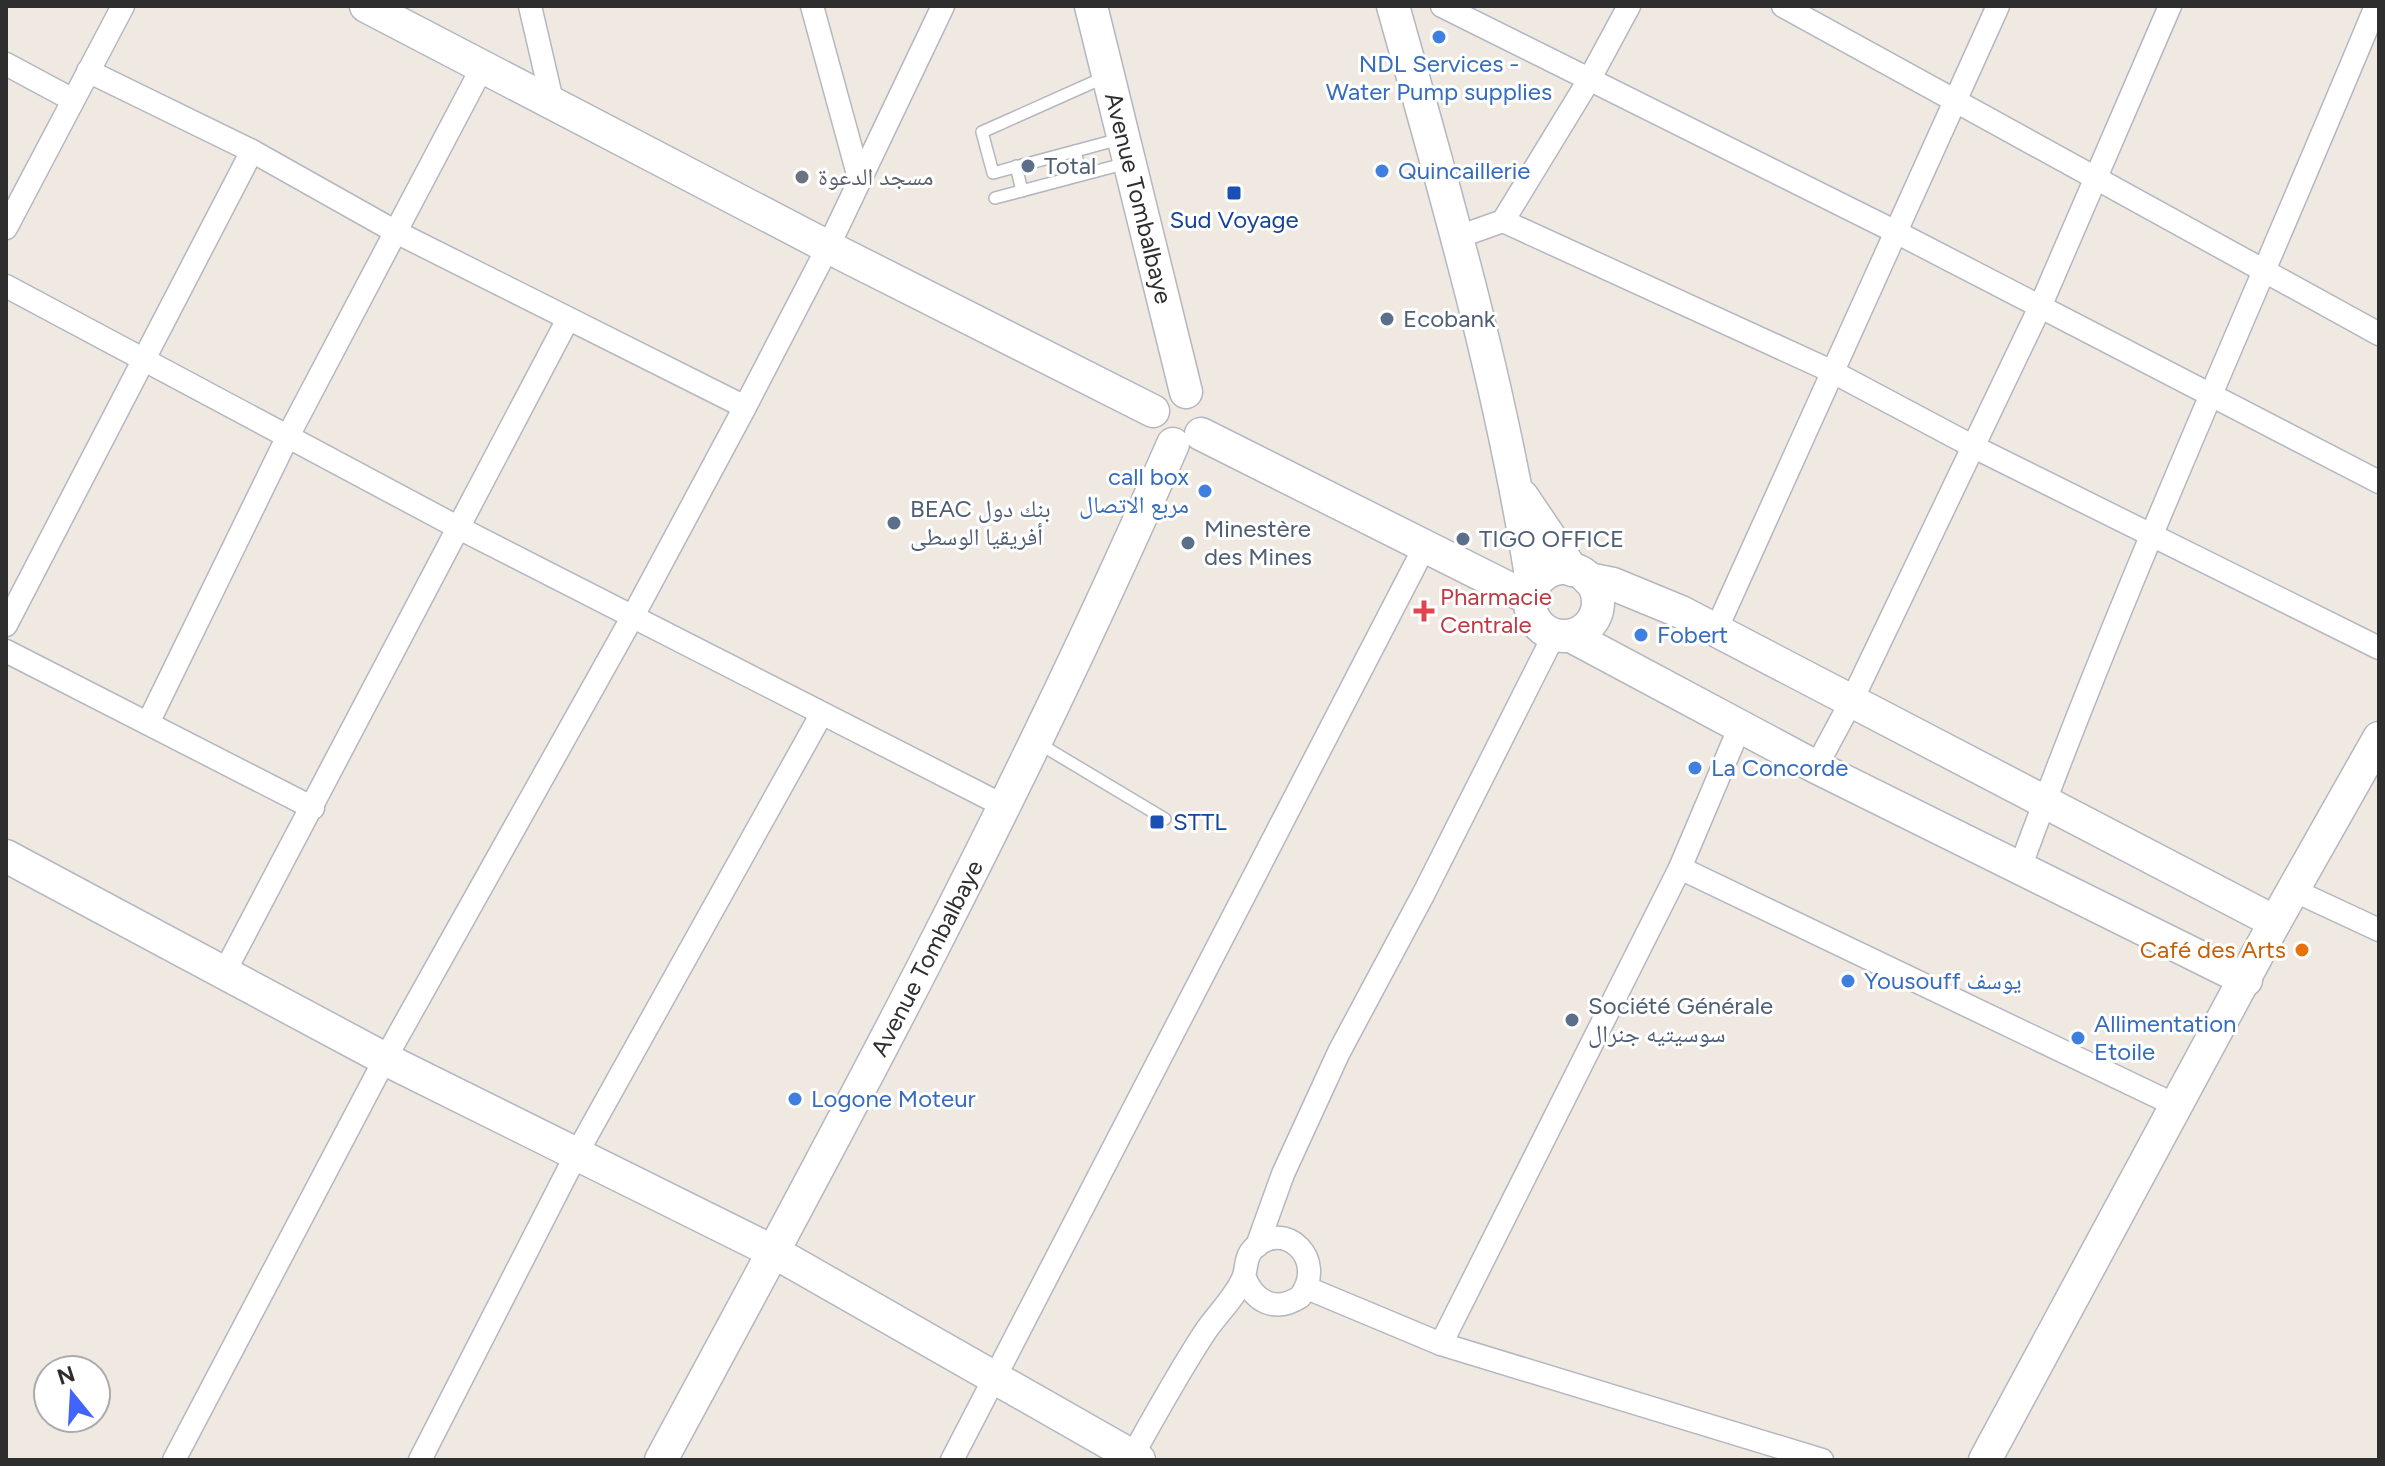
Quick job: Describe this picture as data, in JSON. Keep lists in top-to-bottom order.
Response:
{
  "streets": {
    "street": ["Avenue Tombalbaye"]
  },
  "places": {
    "other": [
      "NDL Services - Water Pump supplies",
      "Total",
      "Quincaillerie",
      "مسجد الدعوة",
      "Ecobank",
      "call box مربع الاتصال",
      "BEAC بنك دول أفريقيا الوسطى",
      "TIGO OFFICE",
      "Minestère des Mines",
      "Fobert",
      "La Concorde",
      "Café des Arts",
      "Yousouff يوسف",
      "Société Générale سوسيتيه جنرال",
      "Allimentation Etoile",
      "Logone Moteur"
    ],
    "transit": ["Sud Voyage", "STTL"],
    "health": ["Pharmacie Centrale"]
  },
  "north": "top"
}
